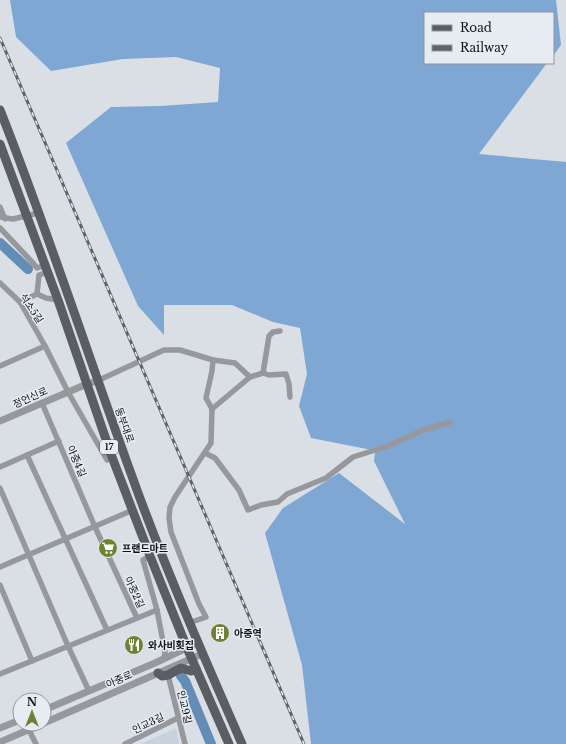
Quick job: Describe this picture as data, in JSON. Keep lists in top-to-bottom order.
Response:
{
  "streets": {
    "main road": ["동부대로", "17"],
    "street": [
      "석소5길",
      "정언신로",
      "아중4길",
      "아중2길",
      "아중로",
      "인교9길",
      "인교3길"
    ]
  },
  "crossings": [
    ["석소5길", "정언신로"],
    ["석소5길", "17"],
    ["정언신로", "동부대로"],
    ["정언신로", "17"],
    ["정언신로", "아중4길"],
    ["동부대로", "아중로"],
    ["17", "아중로"],
    ["아중4길", "아중2길"],
    ["인교9길", "인교3길"]
  ],
  "places": {
    "supermarket": ["프랜드마트"],
    "building": ["아중역"],
    "restaurant": ["와사비횟집"]
  },
  "legend": ["Road", "Railway"],
  "north": "top"
}
